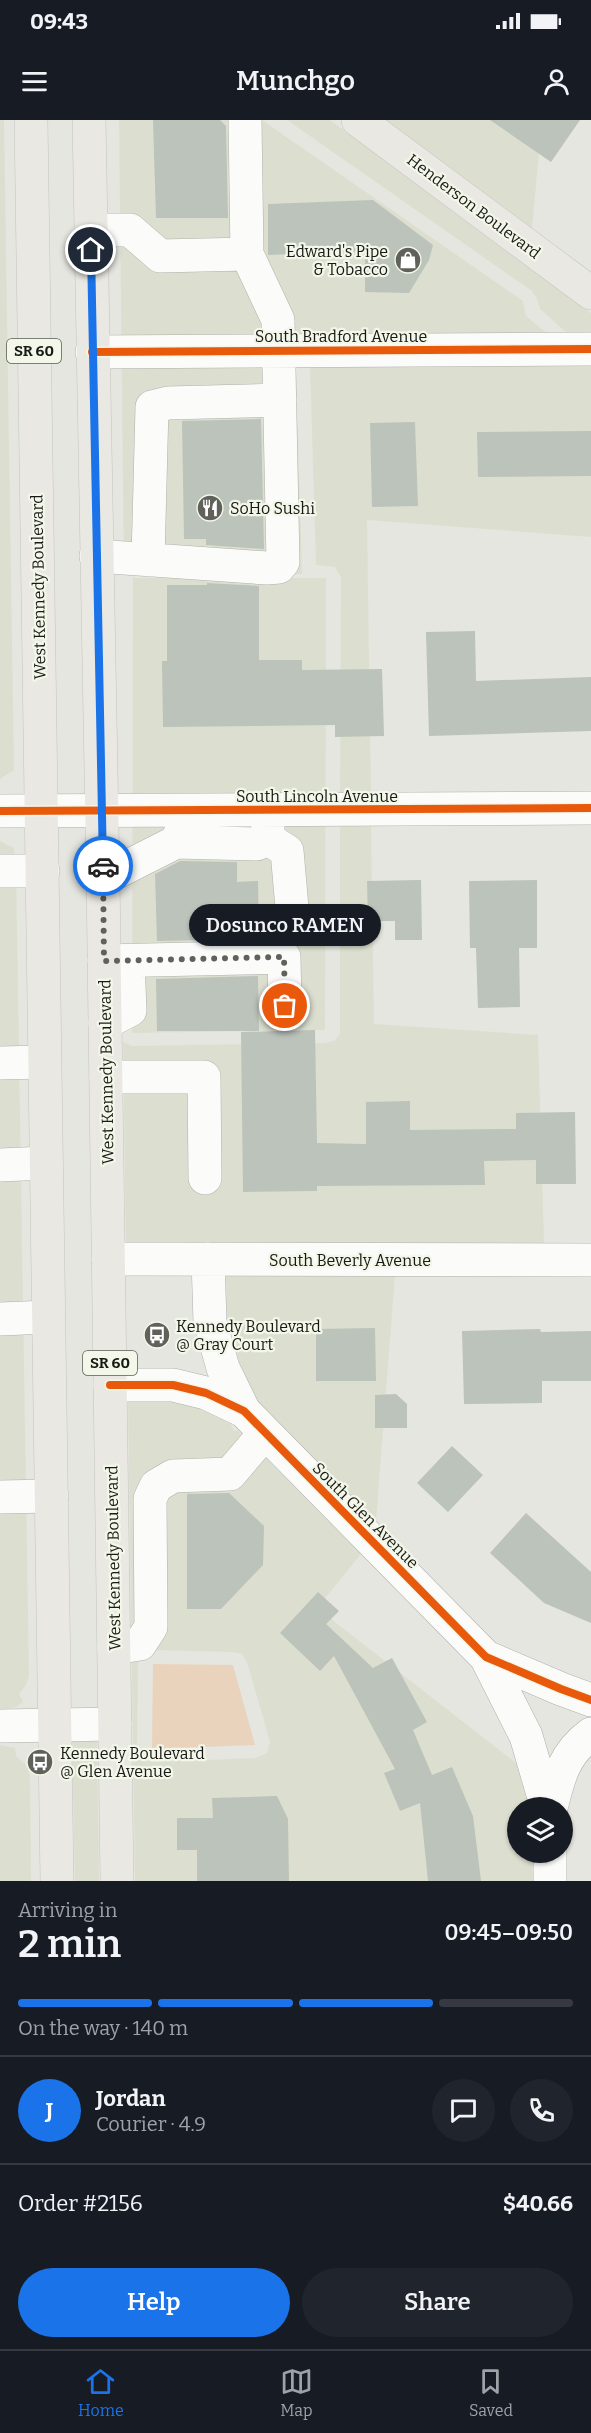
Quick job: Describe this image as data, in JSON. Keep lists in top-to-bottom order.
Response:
{
  "streets": {
    "main road": ["Henderson Boulevard", "SR 60", "West Kennedy Boulevard"],
    "street": [
      "South Bradford Avenue",
      "South Lincoln Avenue",
      "South Beverly Avenue",
      "South Glen Avenue"
    ]
  },
  "crossings": [
    ["South Bradford Avenue", "West Kennedy Boulevard"],
    ["West Kennedy Boulevard", "South Lincoln Avenue"],
    ["West Kennedy Boulevard", "South Beverly Avenue"],
    ["West Kennedy Boulevard", "South Glen Avenue"],
    ["South Beverly Avenue", "South Glen Avenue"]
  ],
  "places": {
    "shop": ["Edward's Pipe & Tobacco"],
    "restaurant": ["SoHo Sushi"],
    "other": ["Dosunco RAMEN"],
    "bus stop": ["Kennedy Boulevard @ Gray Court", "Kennedy Boulevard @ Glen Avenue"]
  },
  "page": {
    "status": "09:43",
    "header": "Munchgo",
    "bubble": "Dosunco RAMEN",
    "heading": ["2 min", "Arriving in", "09:45–09:50"],
    "panel": [
      "Jordan",
      "Courier · 4.9",
      "Order #2156",
      "$40.66"
    ],
    "bar": "On the way · 140 m",
    "round": "J",
    "buttons": ["Help", "Share"],
    "tabs": ["Home", "Map", "Saved"]
  }
}
